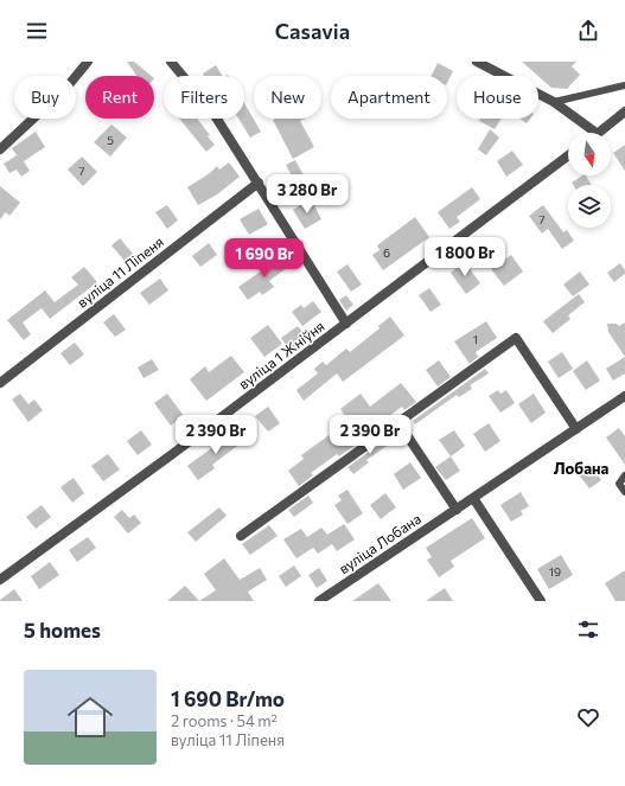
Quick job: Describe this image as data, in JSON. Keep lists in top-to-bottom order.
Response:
{
  "streets": {
    "street": ["вуліца 11 Ліпеня", "вуліца 1 Жніўня", "вуліца Лобана"]
  },
  "districts": ["Лобана"],
  "house_numbers": [
    "5",
    "7",
    "7",
    "6",
    "1",
    "19"
  ],
  "north": "bottom",
  "page": {
    "header": "Casavia",
    "chip": [
      "Buy",
      "Rent",
      "Filters",
      "New",
      "Apartment",
      "House"
    ],
    "price": [
      "3 280 Br",
      "1 800 Br",
      "1 690 Br",
      "2 390 Br",
      "2 390 Br"
    ],
    "heading": "5 homes",
    "list": [
      {
        "name": "1 690 Br/mo",
        "note": "2 rooms · 54 m² · вуліца 11 Ліпеня"
      }
    ]
  }
}
